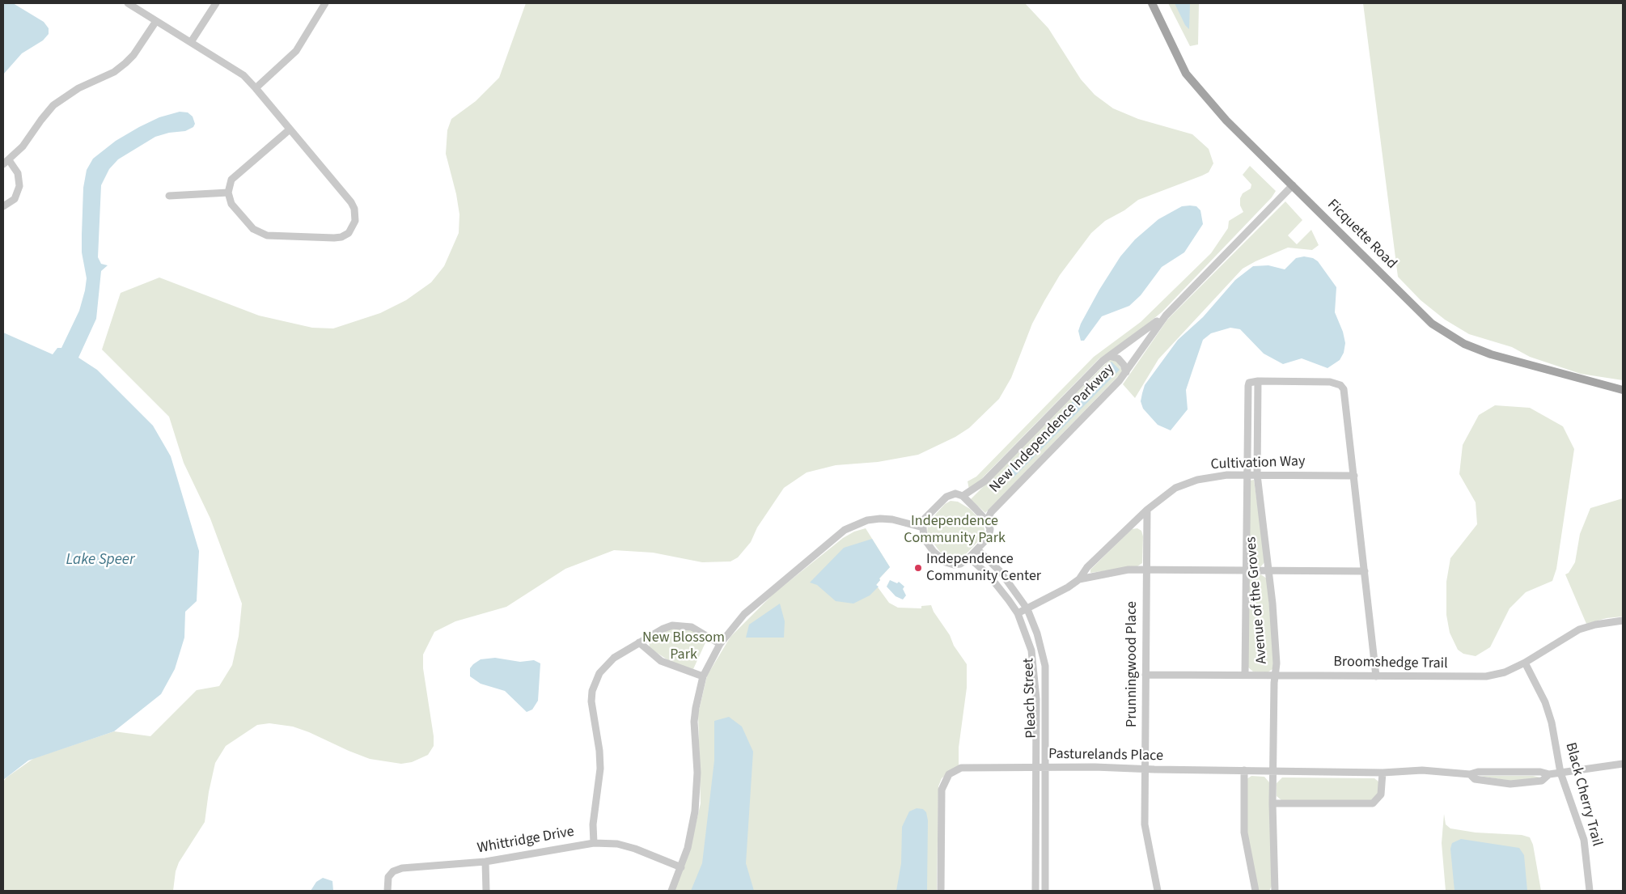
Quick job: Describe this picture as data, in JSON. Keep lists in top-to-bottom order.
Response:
{
  "streets": {
    "main road": ["Ficquette Road"],
    "street": [
      "New Independence Parkway",
      "Cultivation Way",
      "Avenue of the Groves",
      "Broomshedge Trail",
      "Prunningwood Place",
      "Pleach Street",
      "Pasturelands Place",
      "Black Cherry Trail",
      "Whittridge Drive"
    ]
  },
  "crossings": [
    ["Ficquette Road", "New Independence Parkway"],
    ["New Independence Parkway", "Pleach Street"],
    ["Cultivation Way", "Avenue of the Groves"],
    ["Cultivation Way", "Prunningwood Place"],
    ["Cultivation Way", "Pleach Street"],
    ["Avenue of the Groves", "Broomshedge Trail"],
    ["Avenue of the Groves", "Pasturelands Place"],
    ["Broomshedge Trail", "Prunningwood Place"],
    ["Broomshedge Trail", "Black Cherry Trail"],
    ["Prunningwood Place", "Pasturelands Place"],
    ["Pleach Street", "Pasturelands Place"],
    ["Pasturelands Place", "Black Cherry Trail"]
  ],
  "water": ["Lake Speer"],
  "parks": ["Independence Community Park", "New Blossom Park"],
  "places": ["Independence Community Center"]
}
